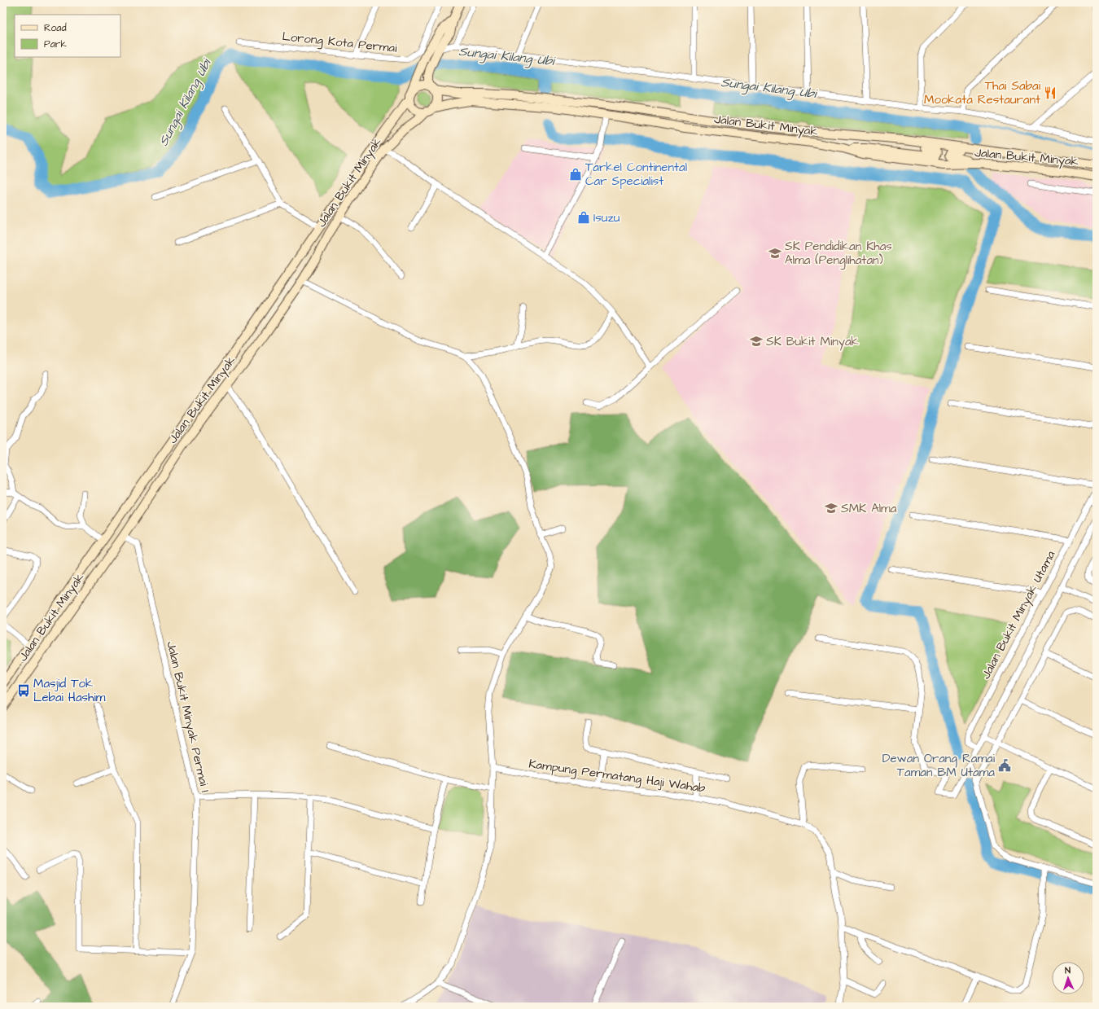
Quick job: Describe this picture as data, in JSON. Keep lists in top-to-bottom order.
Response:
{
  "streets": {
    "main road": ["Jalan Bukit Minyak"],
    "street": [
      "Lorong Kota Permai",
      "Jalan Bukit Minyak Utama",
      "Jalan Bukit Minyak Permai 1",
      "Kampung Permatang Haji Wahab"
    ]
  },
  "crossings": [
    ["Jalan Bukit Minyak", "Jalan Bukit Minyak Permai 1"]
  ],
  "water": ["Sungai Kilang Ubi"],
  "places": {
    "restaurant": ["Thai Sabai Mookata Restaurant"],
    "shop": ["Tarkel Continental Car Specialist", "Isuzu"],
    "school or university": ["SK Pendidikan Khas Alma (Penglihatan)", "SK Bukit Minyak", "SMK Alma"],
    "bus stop": ["Masjid Tok Lebai Hashim"],
    "public building": ["Dewan Orang Ramai Taman BM Utama"]
  },
  "legend": ["Road", "Park"],
  "north": "top"
}
